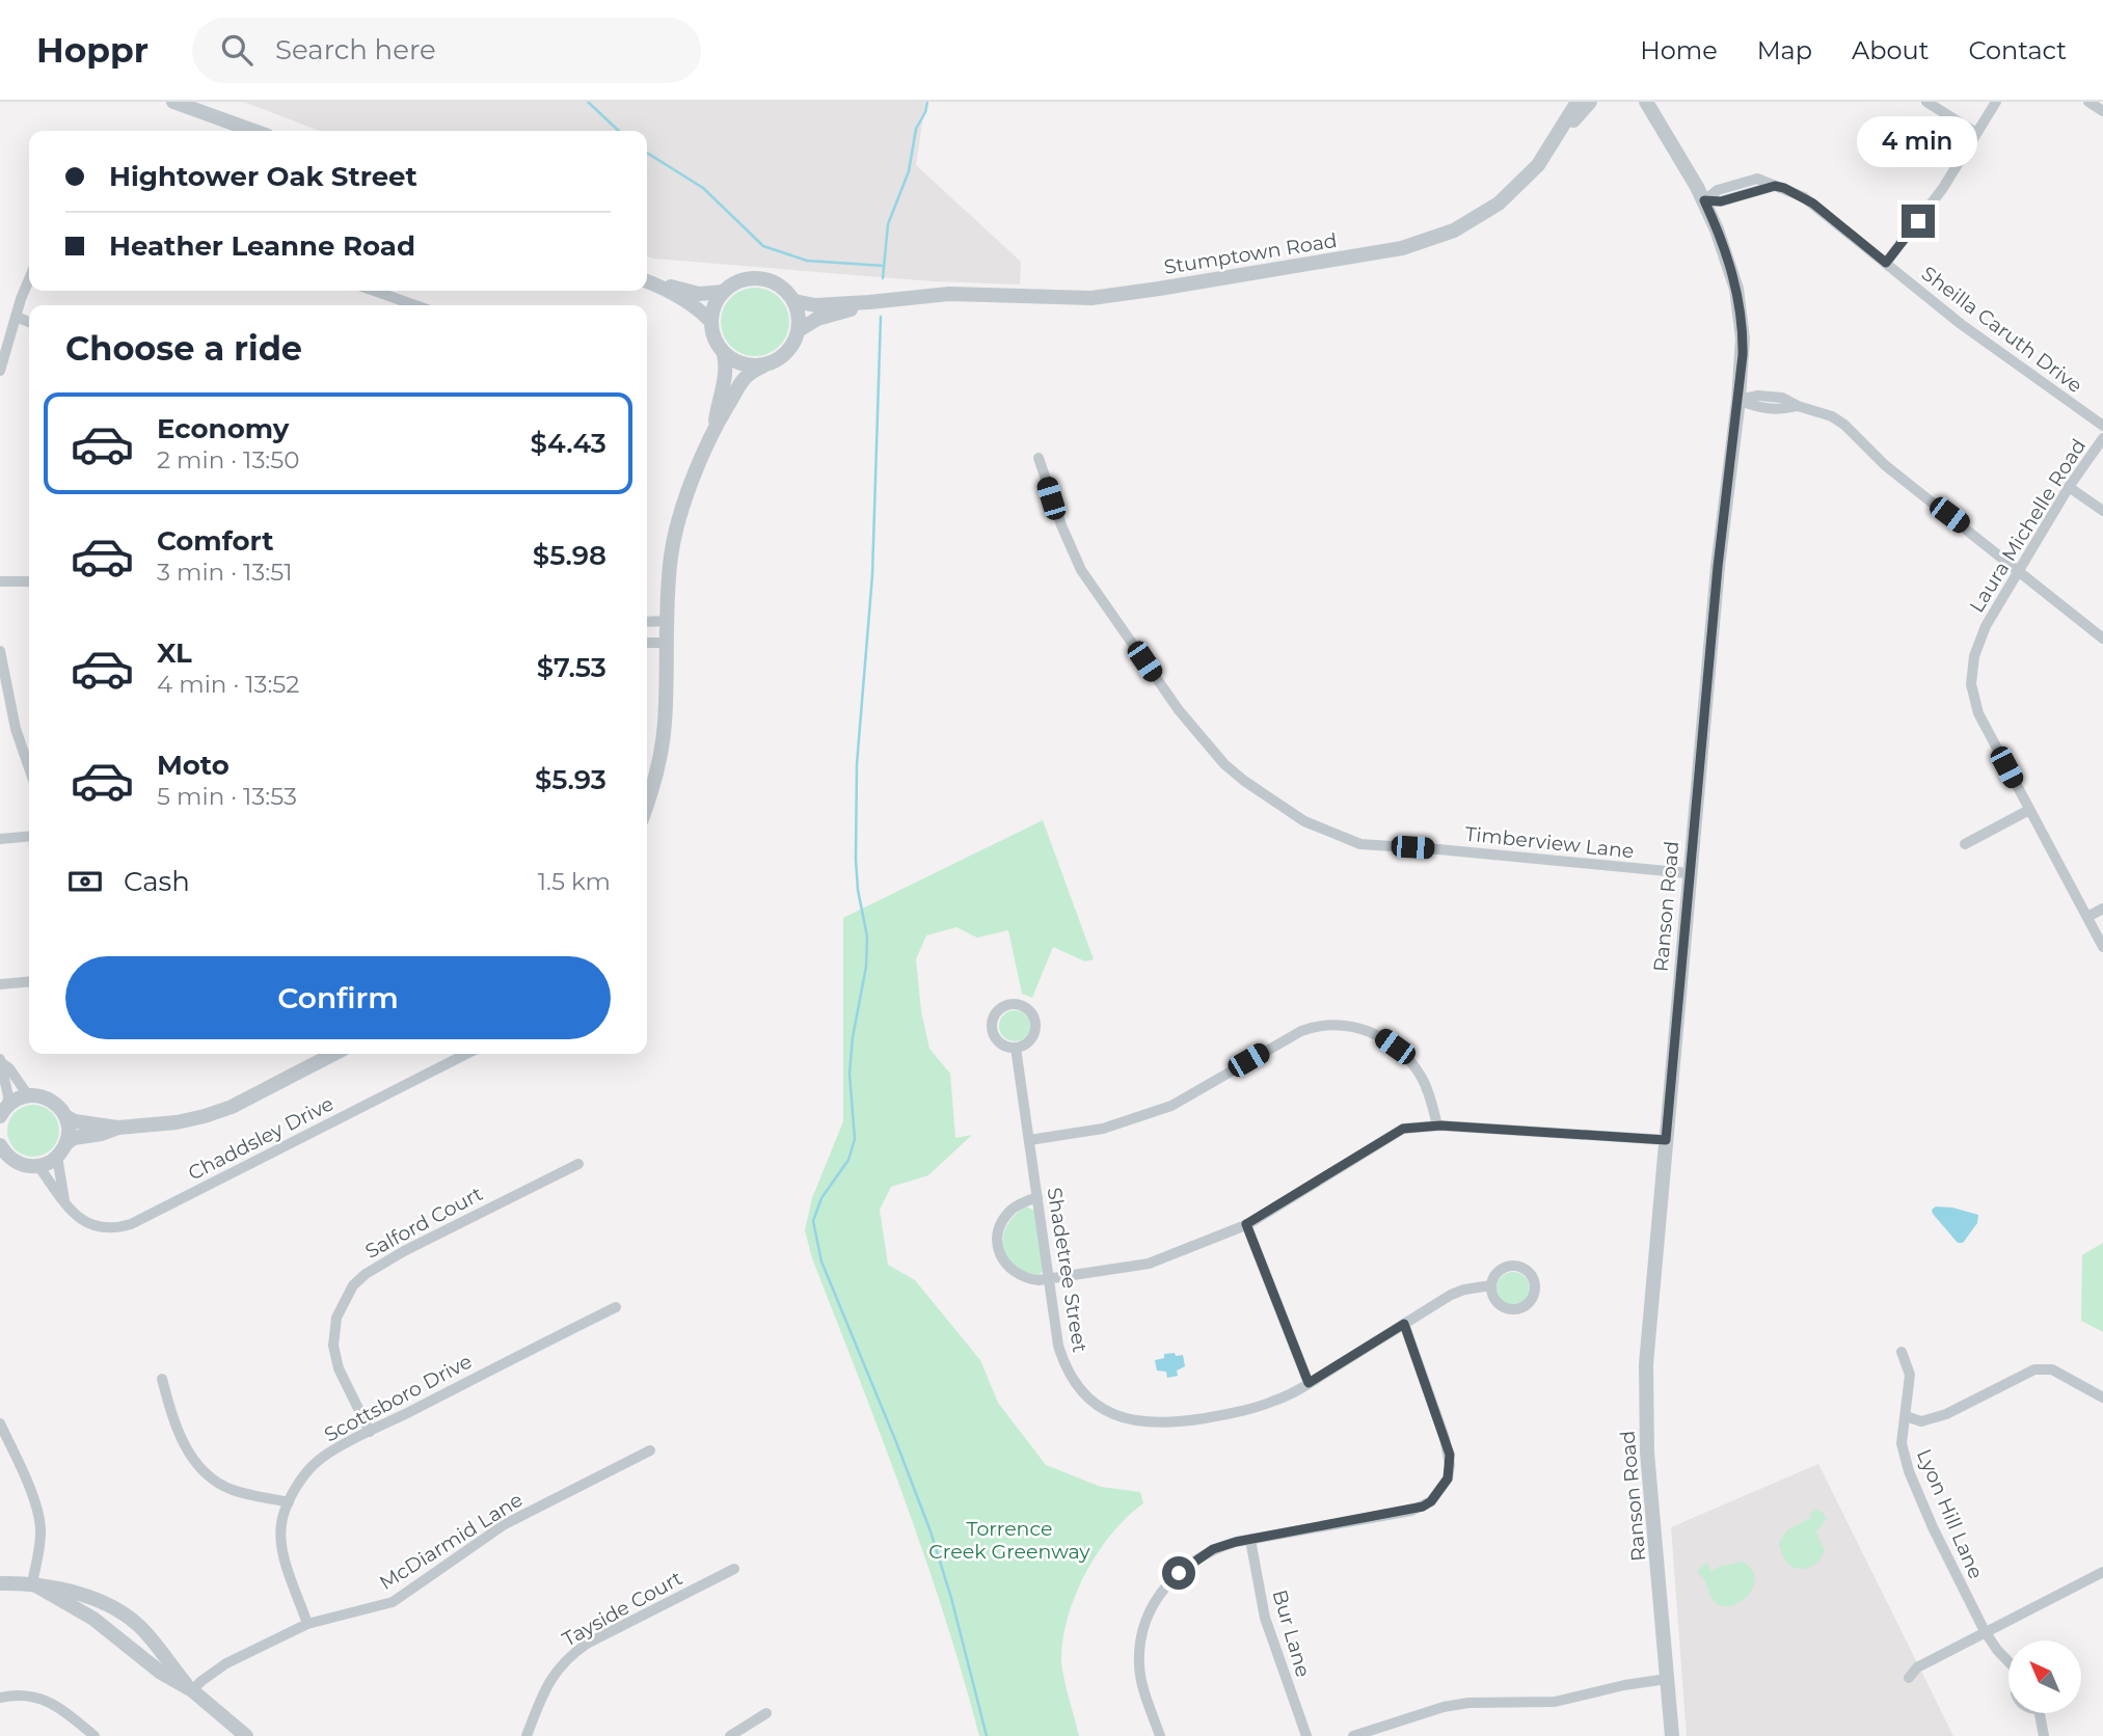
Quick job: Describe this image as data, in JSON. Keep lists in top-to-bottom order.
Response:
{
  "streets": {
    "street": [
      "Stumptown Road",
      "Sheilla Caruth Drive",
      "Laura Michelle Road",
      "Timberview Lane",
      "Ranson Road",
      "Chaddsley Drive",
      "Salford Court",
      "Shadetree Street",
      "Scottsboro Drive",
      "Lyon Hill Lane",
      "McDiarmid Lane",
      "Tayside Court",
      "Bur Lane"
    ]
  },
  "crossings": [
    ["Sheilla Caruth Drive", "Ranson Road"],
    ["Timberview Lane", "Ranson Road"],
    ["Salford Court", "Scottsboro Drive"],
    ["Scottsboro Drive", "McDiarmid Lane"]
  ],
  "parks": ["Torrence Creek Greenway"],
  "north": "top left",
  "page": {
    "header": "Hoppr",
    "search": "Search here",
    "nav": [
      "Home",
      "Map",
      "About",
      "Contact"
    ],
    "bubble": "4 min",
    "banner": ["Hightower Oak Street", "Heather Leanne Road"],
    "heading": "Choose a ride",
    "list": [
      {
        "name": "Economy",
        "note": "2 min · 13:50",
        "value": "$4.43"
      },
      {
        "name": "Comfort",
        "note": "3 min · 13:51",
        "value": "$5.98"
      },
      {
        "name": "XL",
        "note": "4 min · 13:52",
        "value": "$7.53"
      },
      {
        "name": "Moto",
        "note": "5 min · 13:53",
        "value": "$5.93"
      }
    ],
    "pay": ["Cash", "1.5 km"],
    "buttons": "Confirm"
  }
}
